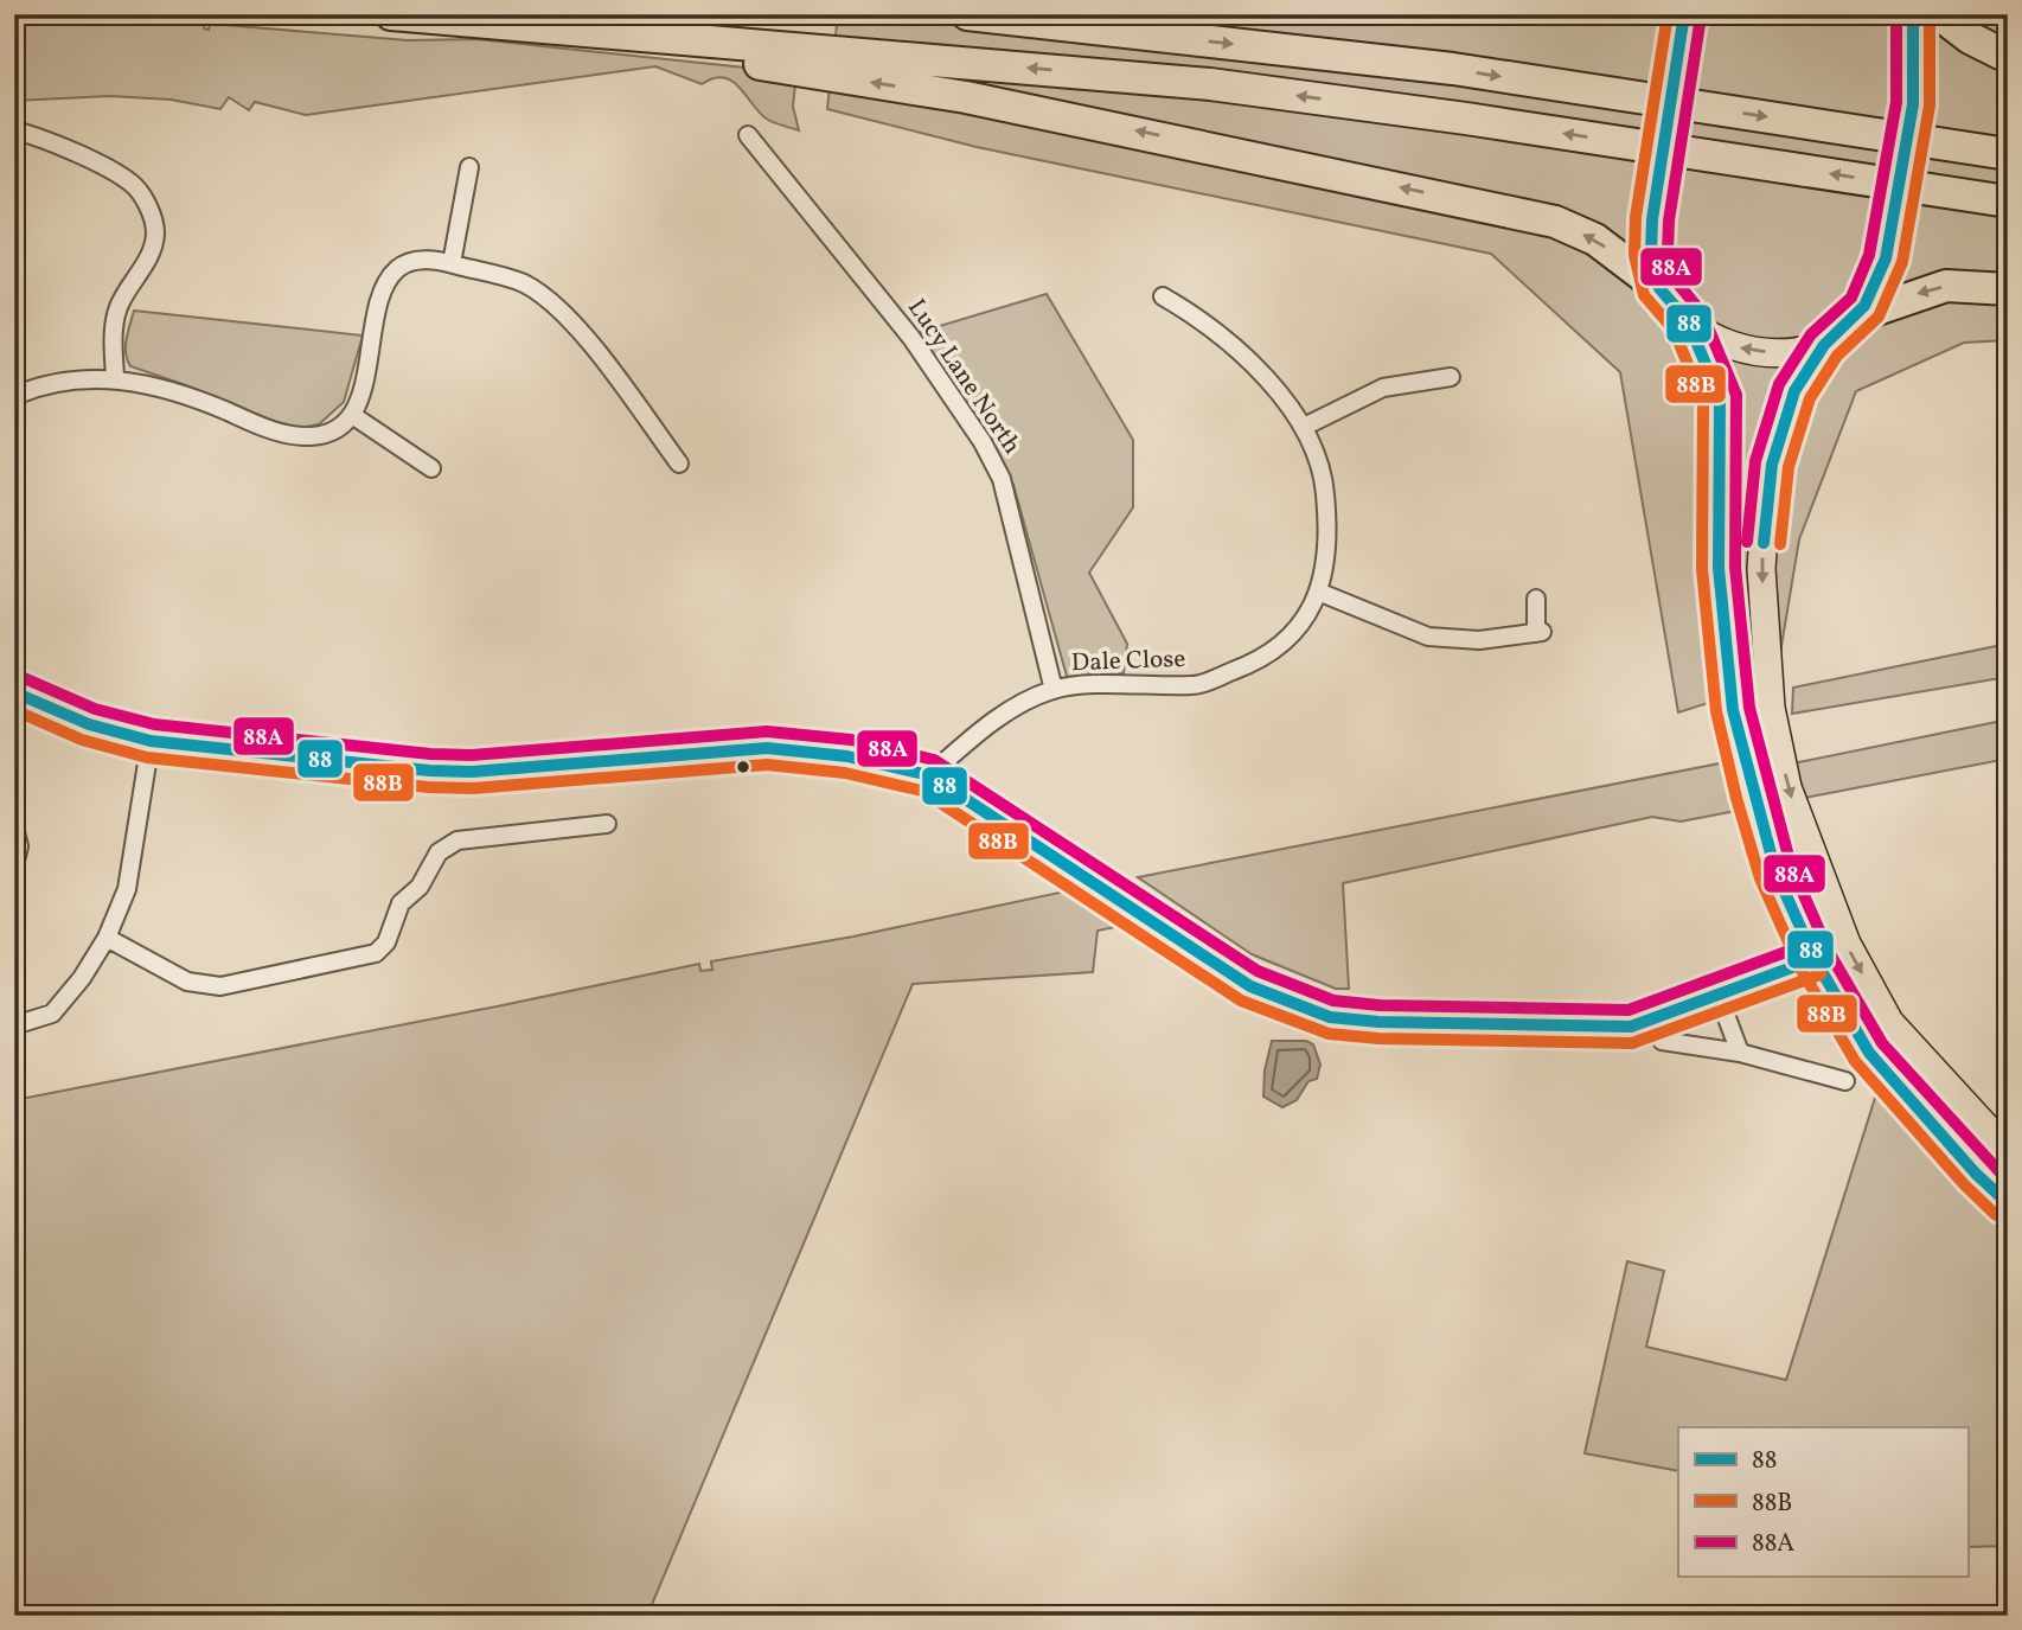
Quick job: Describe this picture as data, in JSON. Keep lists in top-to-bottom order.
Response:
{
  "streets": {
    "street": ["Lucy Lane North", "Dale Close"]
  },
  "crossings": [
    ["Lucy Lane North", "Dale Close"]
  ],
  "lines": ["transit line 88", "transit line 88B", "transit line 88A"],
  "legend": ["88", "88B", "88A"]
}
